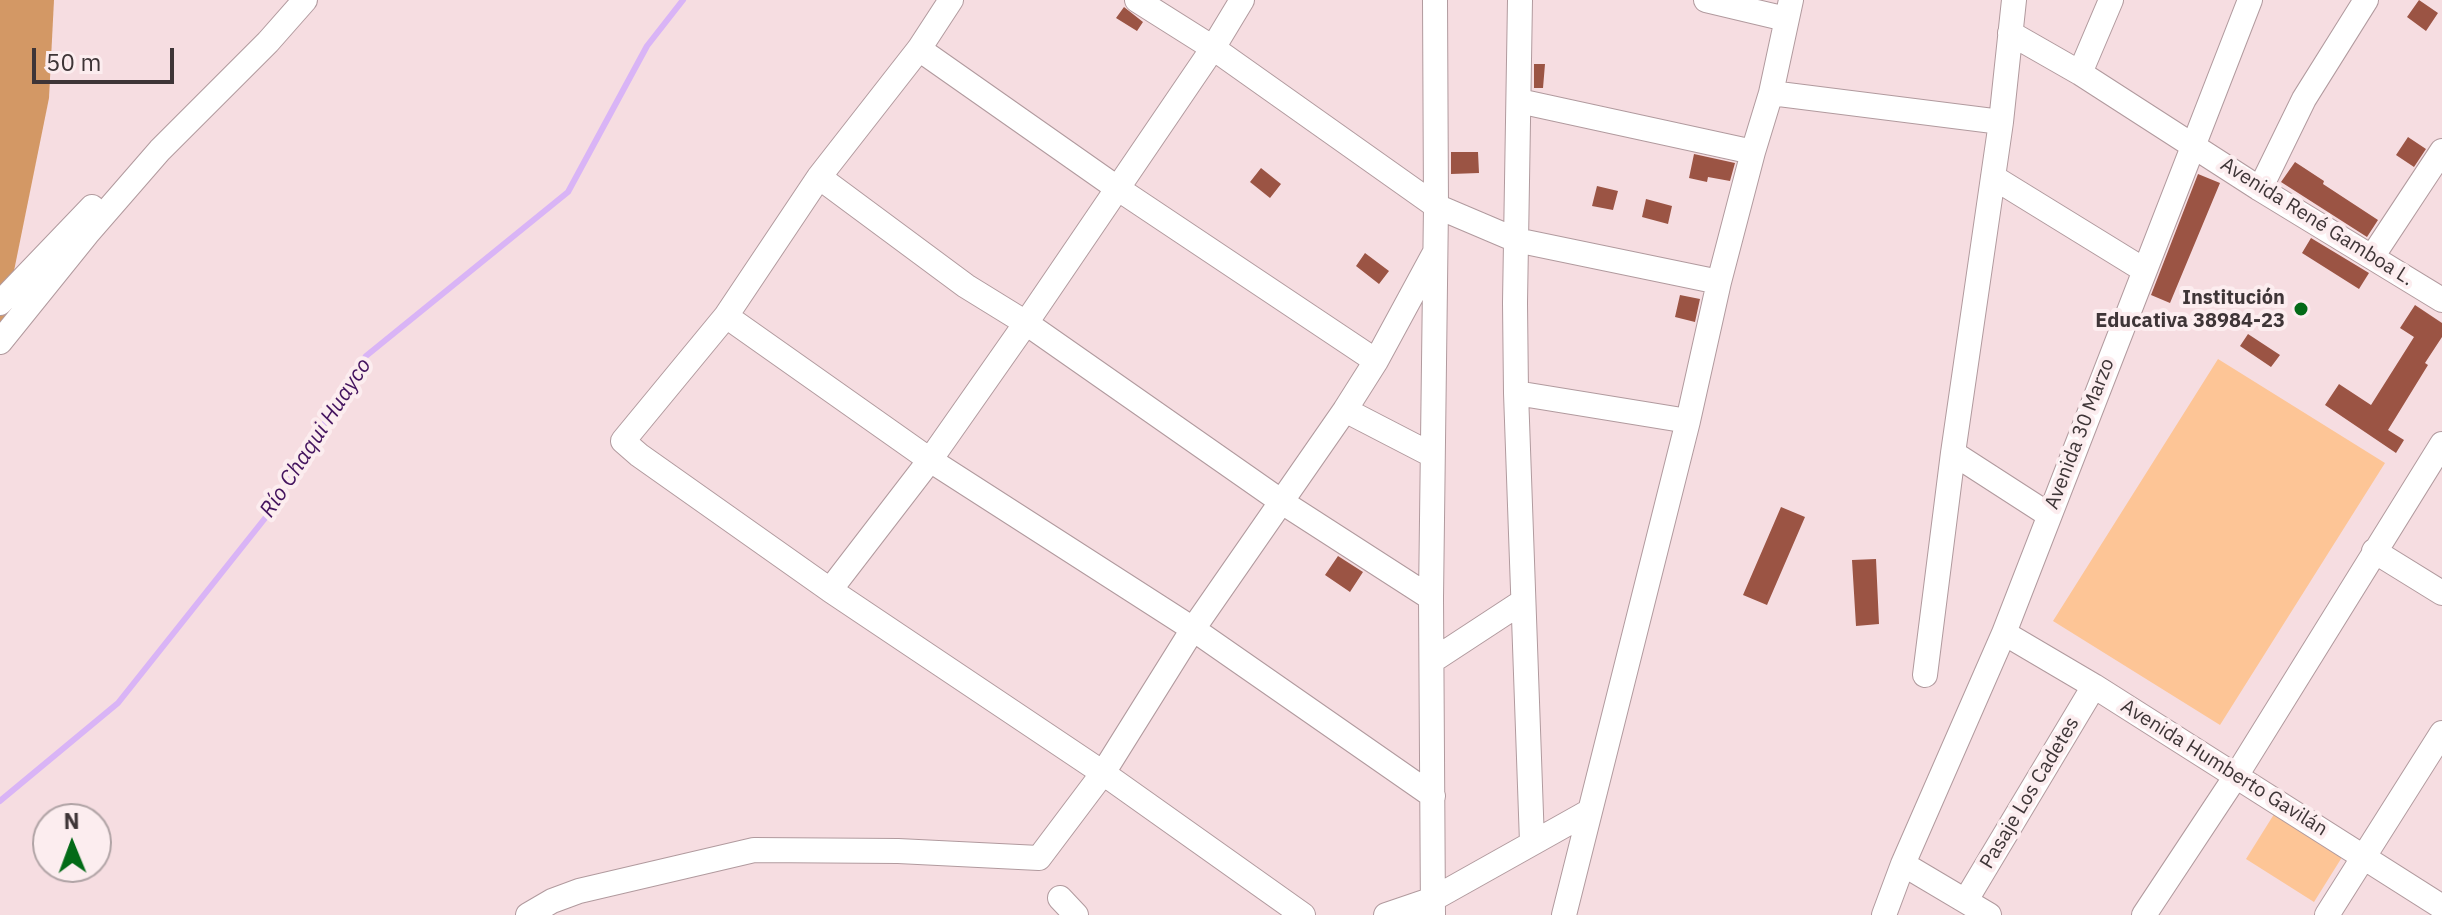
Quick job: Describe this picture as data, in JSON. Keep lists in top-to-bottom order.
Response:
{
  "streets": {
    "street": [
      "Avenida René Gamboa L.",
      "Avenida 30 Marzo",
      "Avenida Humberto Gavilán",
      "Pasaje Los Cadetes"
    ]
  },
  "crossings": [
    ["Avenida René Gamboa L.", "Avenida 30 Marzo"],
    ["Avenida 30 Marzo", "Avenida Humberto Gavilán"],
    ["Avenida Humberto Gavilán", "Pasaje Los Cadetes"]
  ],
  "water": ["Río Chaqui Huayco"],
  "places": ["Institución Educativa 38984-23"],
  "scale_bar": "50 m",
  "north": "top"
}
